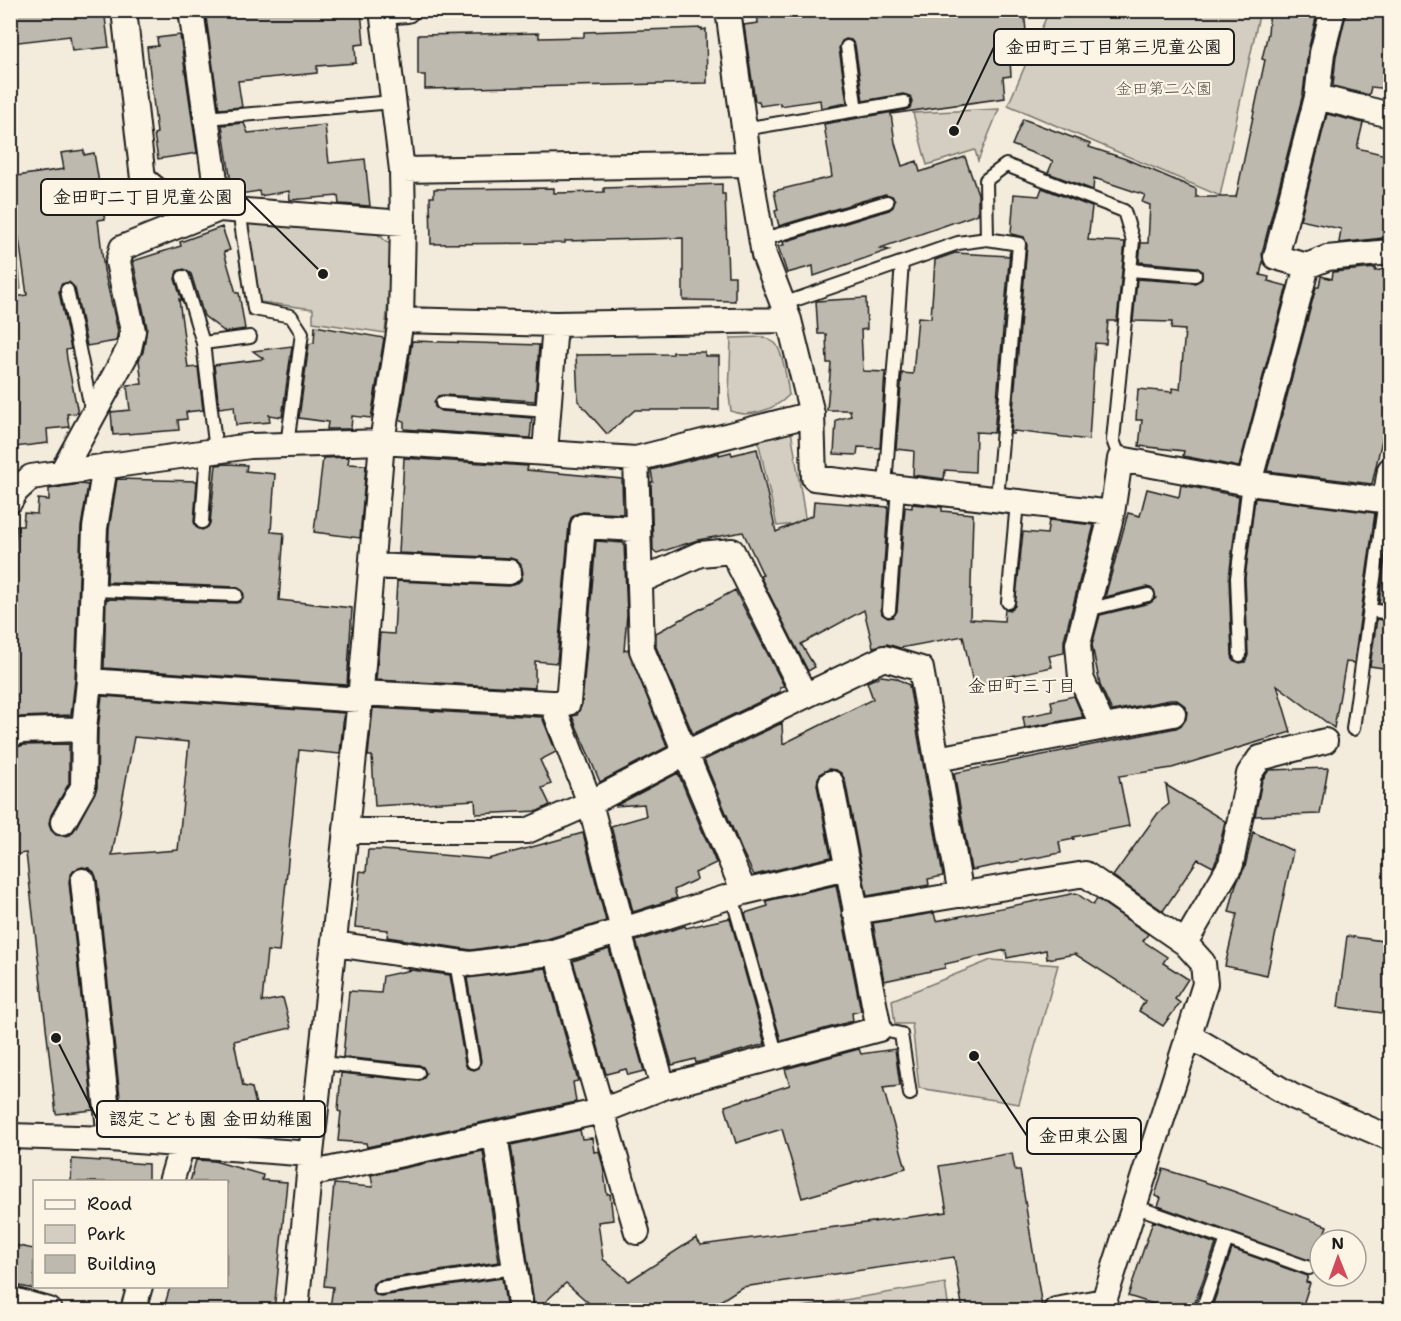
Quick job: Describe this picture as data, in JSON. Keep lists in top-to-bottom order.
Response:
{
  "districts": ["金田町三丁目"],
  "parks": ["金田第二公園"],
  "places": [
    "金田町三丁目第三児童公園",
    "金田町二丁目児童公園",
    "認定こども園 金田幼稚園",
    "金田東公園"
  ],
  "legend": ["Road", "Park", "Building"],
  "north": "top"
}
